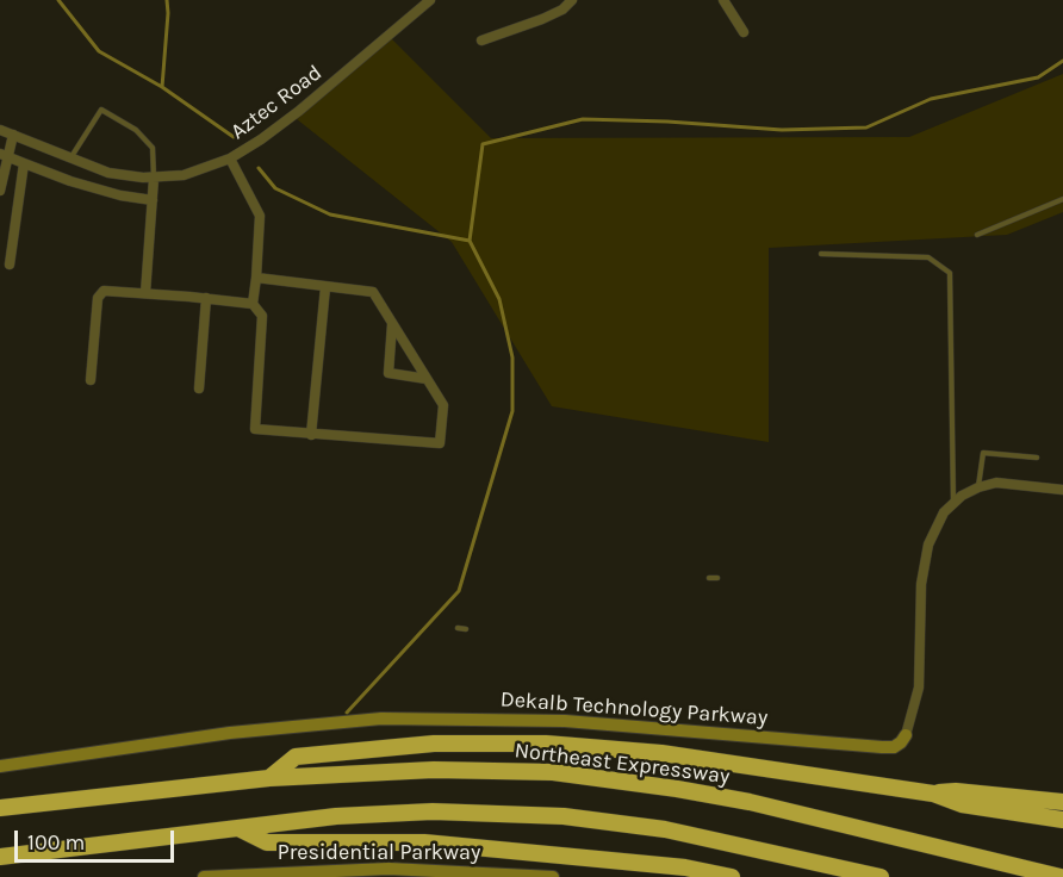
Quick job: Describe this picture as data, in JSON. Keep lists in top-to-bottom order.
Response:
{
  "streets": {
    "highway": ["Northeast Expressway"],
    "street": ["Aztec Road", "Dekalb Technology Parkway", "Presidential Parkway"]
  },
  "scale_bar": "100 m"
}
